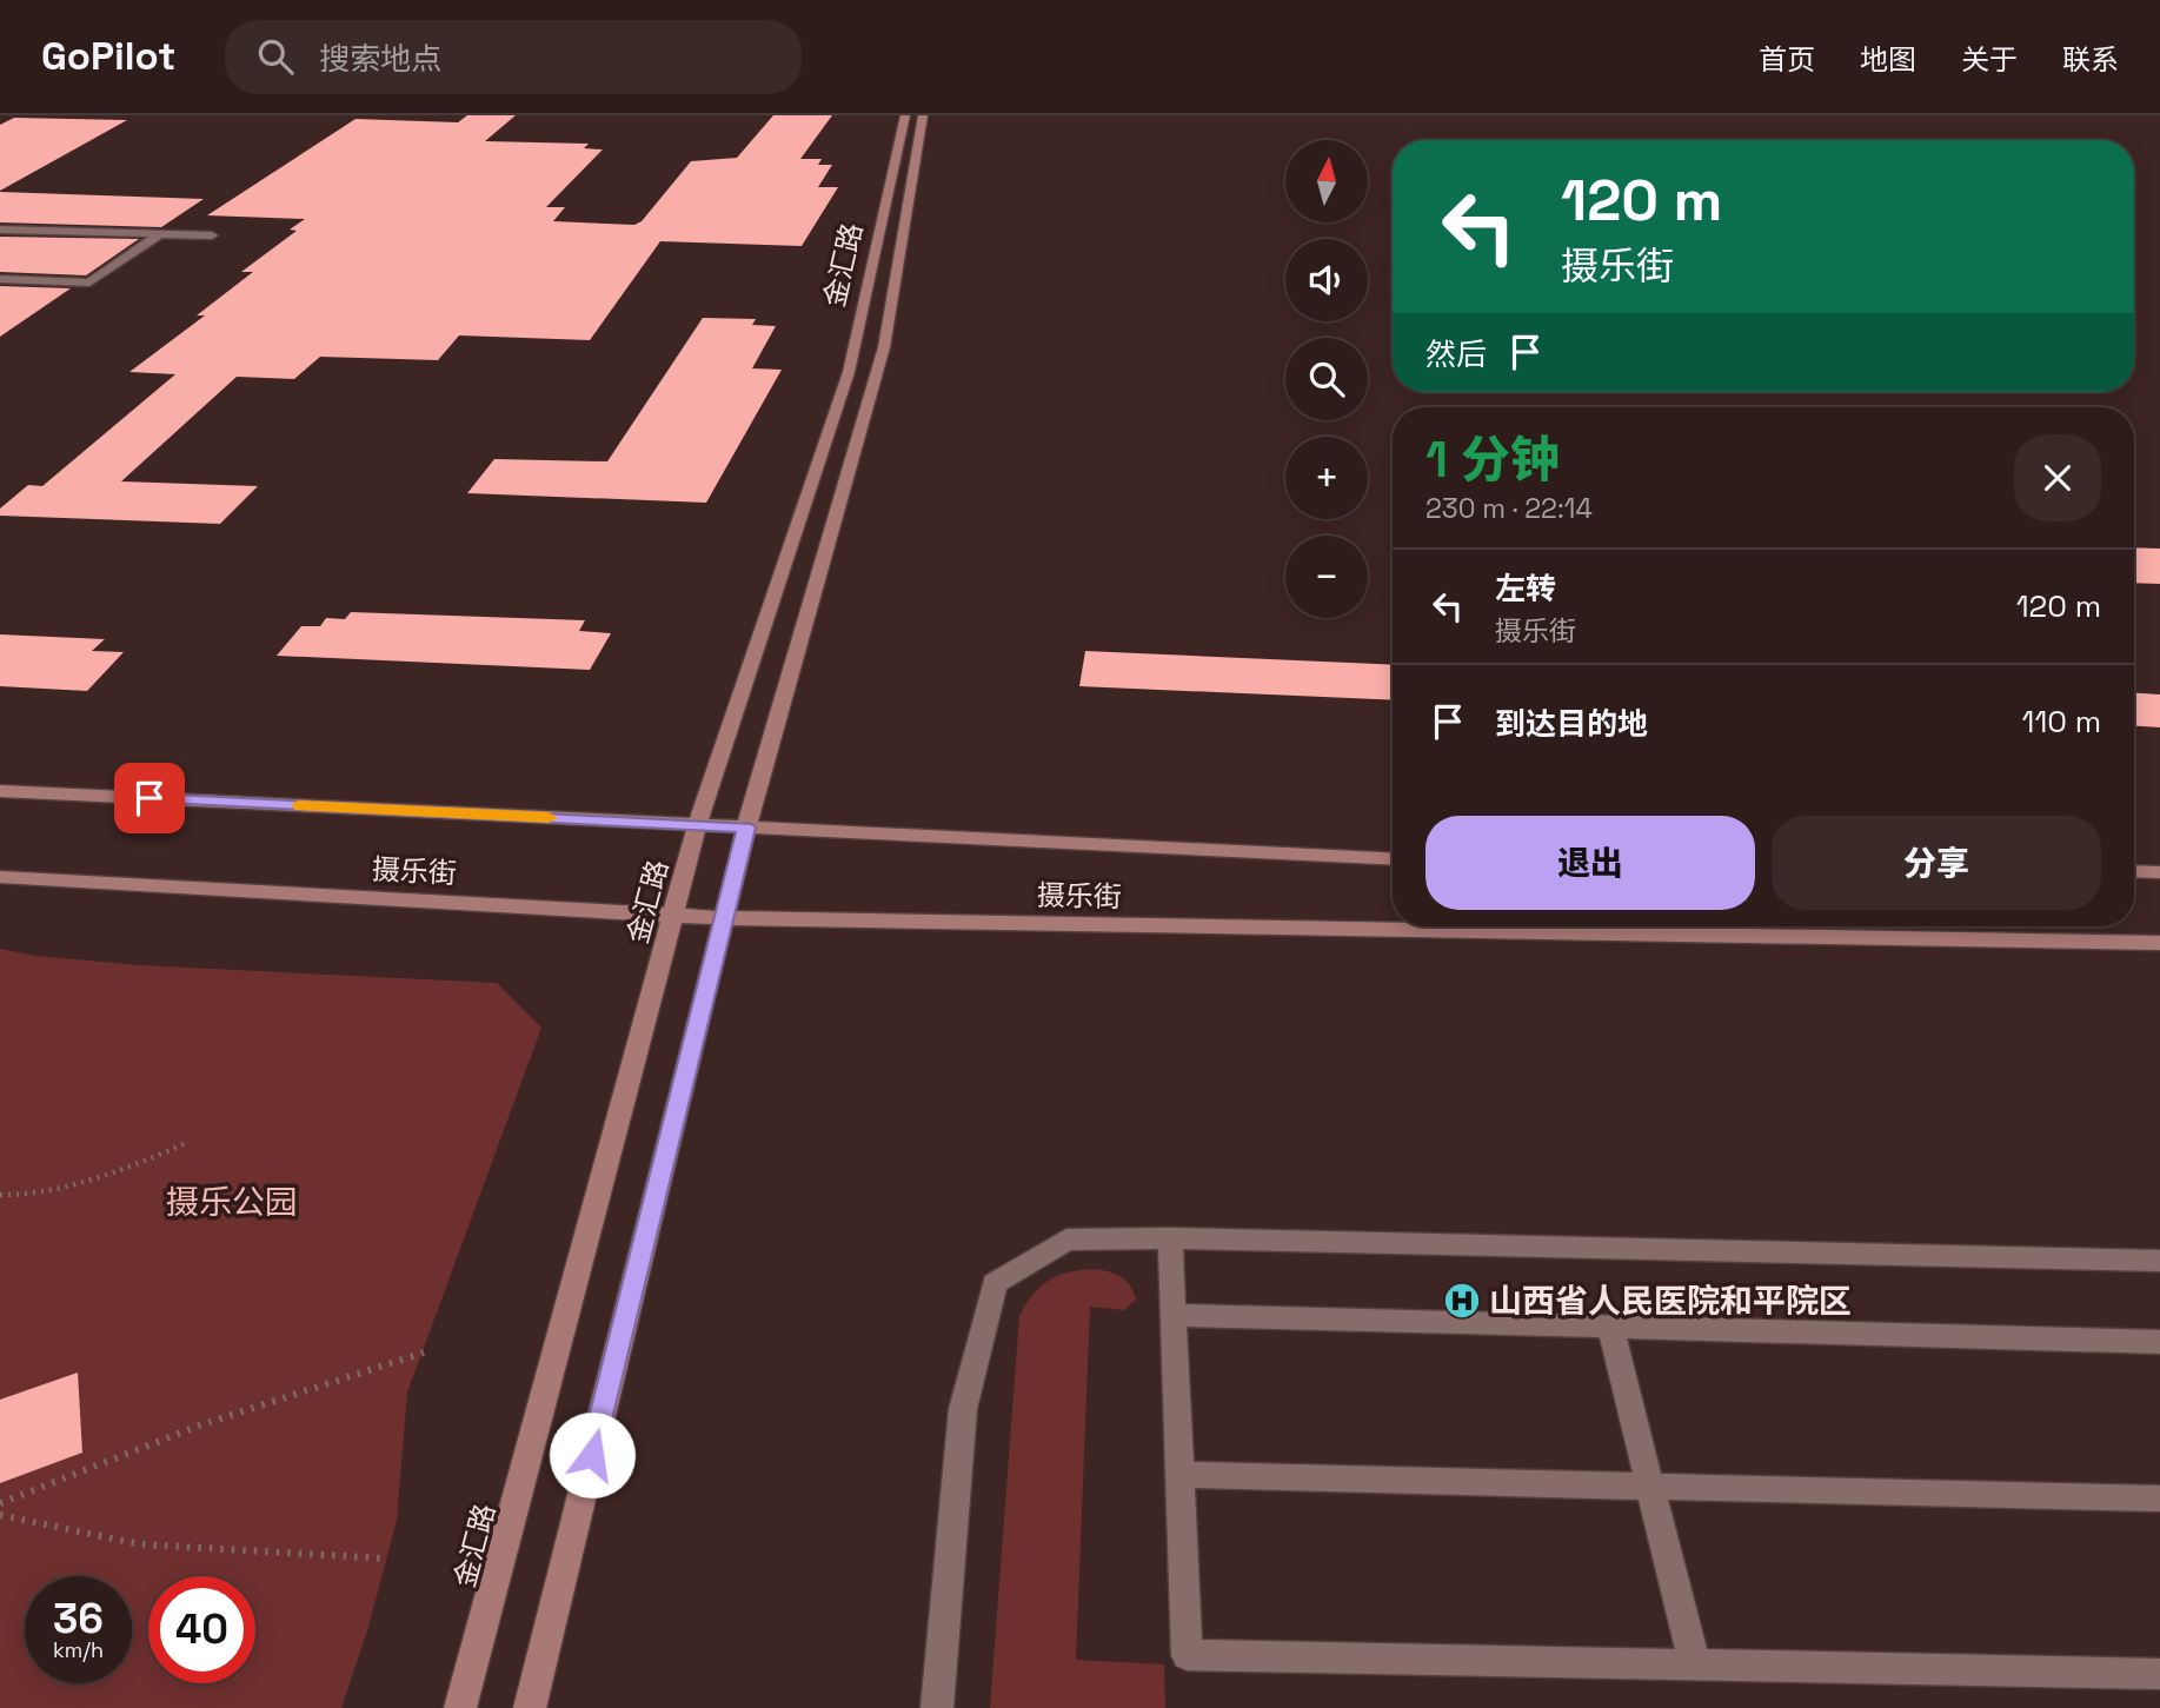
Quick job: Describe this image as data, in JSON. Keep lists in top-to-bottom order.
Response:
{
  "streets": {
    "street": ["金汇路", "摄乐街"]
  },
  "crossings": [
    ["金汇路", "摄乐街"]
  ],
  "parks": ["摄乐公园"],
  "places": {
    "hospital": ["山西省人民医院和平院区"]
  },
  "north": "top",
  "page": {
    "header": "GoPilot",
    "search": "搜索地点",
    "nav": [
      "首页",
      "地图",
      "关于",
      "联系"
    ],
    "map_buttons": ["+", "−"],
    "turn": ["120 m", "摄乐街"],
    "then": "然后",
    "heading": ["1 分钟", "230 m · 22:14"],
    "list": [
      {
        "name": "左转",
        "note": "摄乐街",
        "value": "120 m"
      },
      {
        "name": "到达目的地",
        "value": "110 m"
      }
    ],
    "buttons": ["退出", "分享"],
    "speed": "36 km/h",
    "limit": "40"
  }
}
